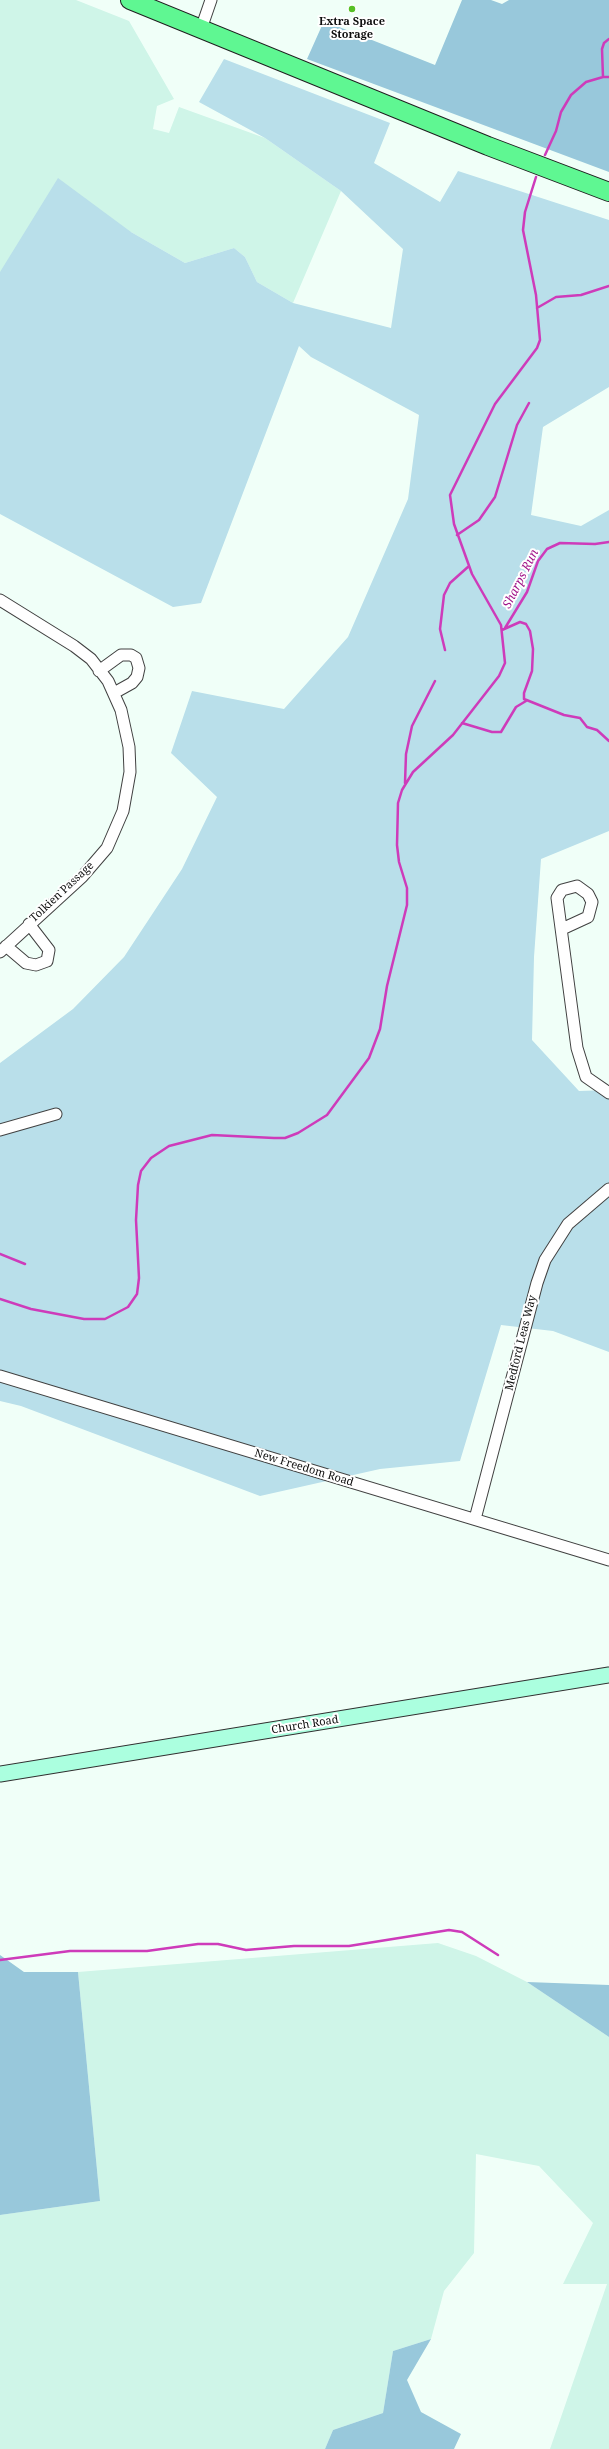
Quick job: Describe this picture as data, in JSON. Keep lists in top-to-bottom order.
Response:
{
  "streets": {
    "main road": ["Church Road"],
    "street": ["Tolkien Passage", "Medford Leas Way", "New Freedom Road"]
  },
  "crossings": [
    ["Medford Leas Way", "New Freedom Road"]
  ],
  "water": ["Sharps Run"],
  "places": ["Extra Space Storage"]
}
